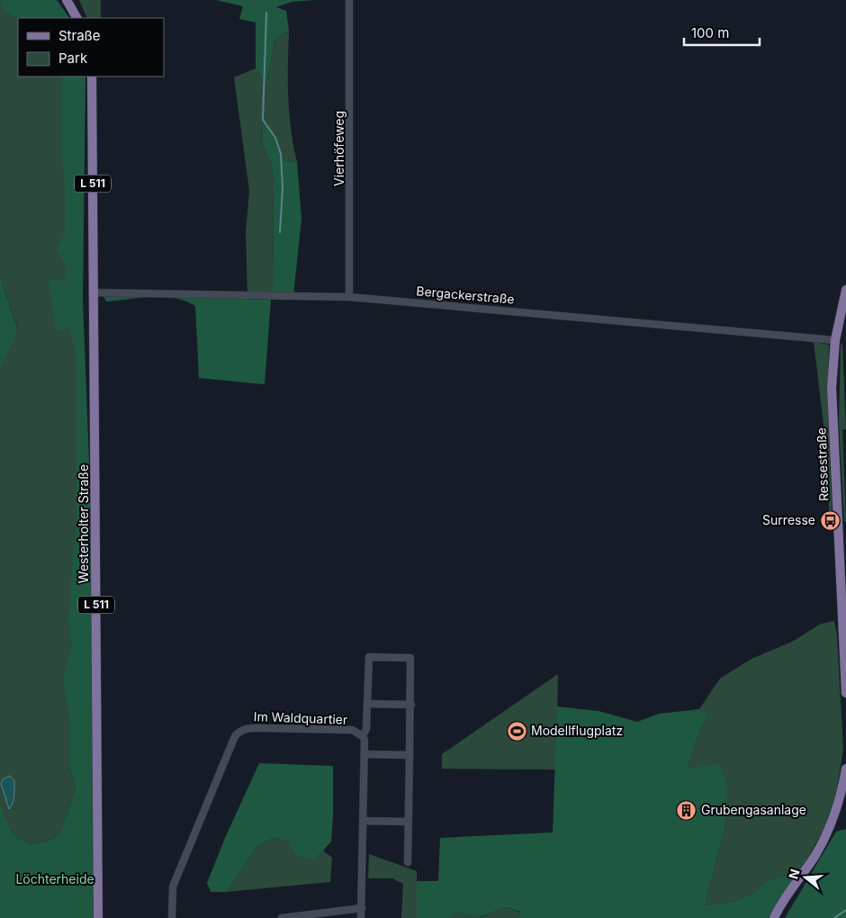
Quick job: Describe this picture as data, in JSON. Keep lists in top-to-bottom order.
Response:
{
  "streets": {
    "main road": ["L 511", "Ressestraße", "Westerholter Straße"],
    "street": ["Vierhöfeweg", "Bergackerstraße", "Im Waldquartier"]
  },
  "crossings": [
    ["Vierhöfeweg", "Bergackerstraße"],
    ["L 511", "Bergackerstraße"],
    ["L 511", "Westerholter Straße"],
    ["Bergackerstraße", "Ressestraße"],
    ["Bergackerstraße", "Westerholter Straße"]
  ],
  "parks": ["Löchterheide"],
  "places": {
    "bus stop": ["Surresse"],
    "sports": ["Modellflugplatz"],
    "building": ["Grubengasanlage"]
  },
  "legend": ["Straße", "Park"],
  "scale_bar": "100 m",
  "north": "left"
}
